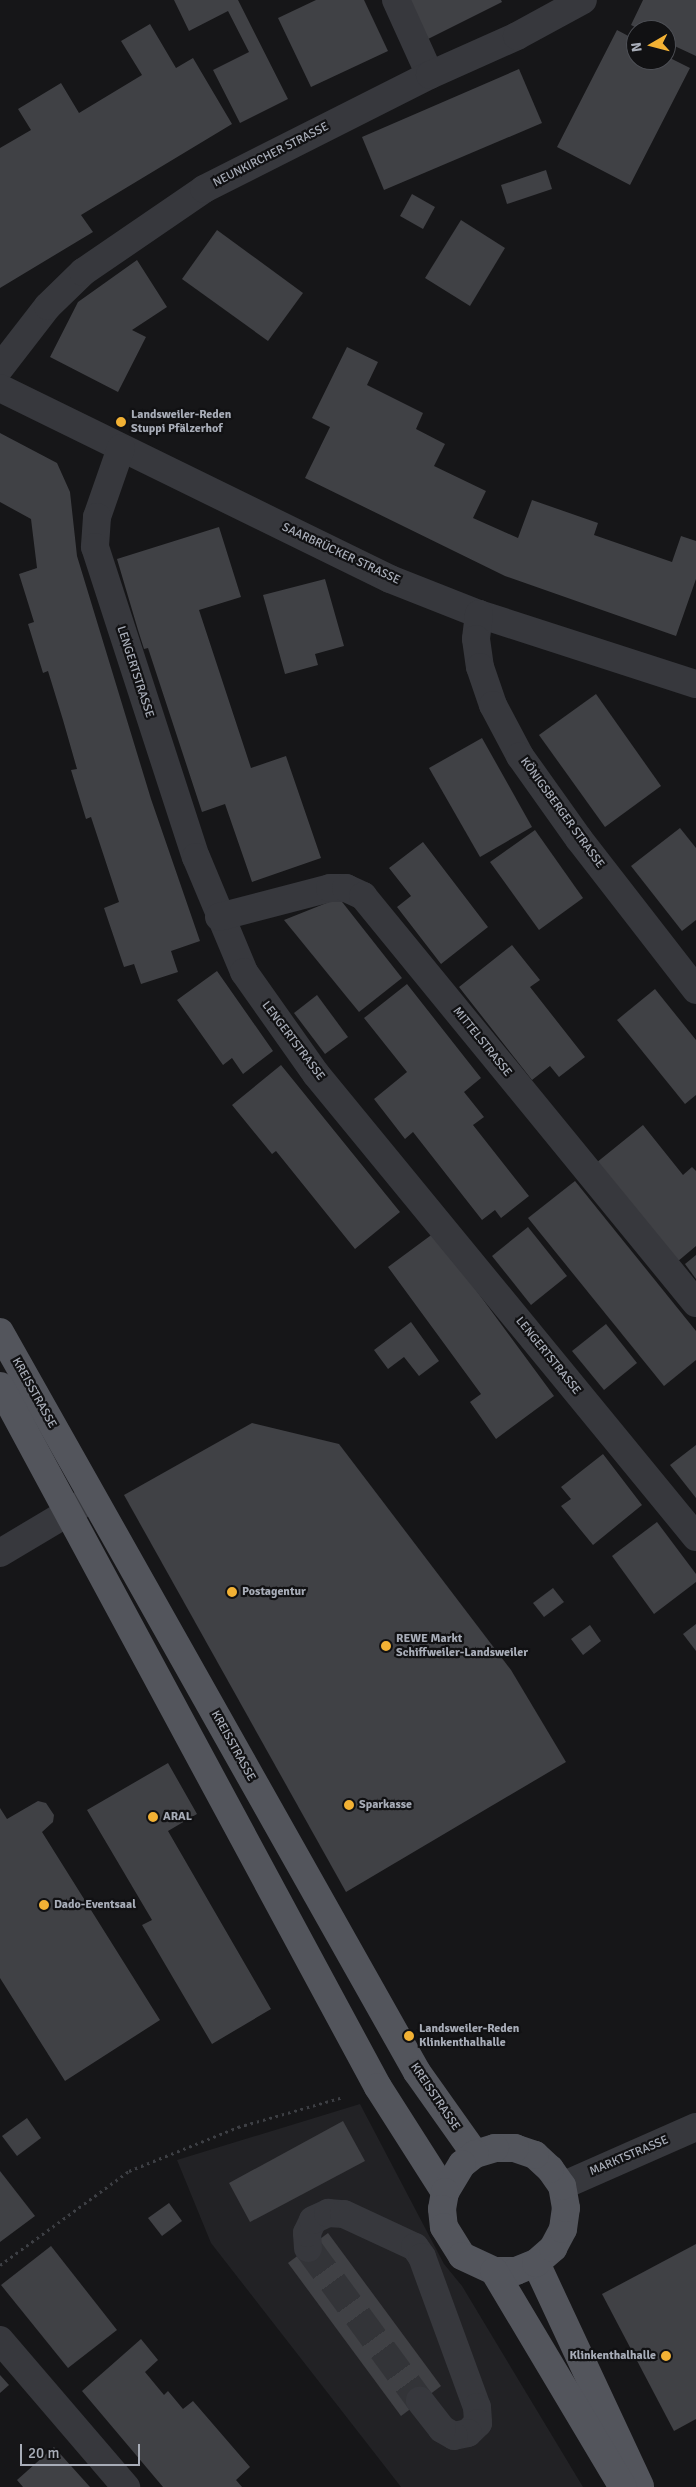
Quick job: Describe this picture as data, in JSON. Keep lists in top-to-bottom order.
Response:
{
  "streets": {
    "main road": ["KREISSTRASSE"],
    "street": [
      "NEUNKIRCHER STRASSE",
      "SAARBRÜCKER STRASSE",
      "LENGERTSTRASSE",
      "KÖNIGSBERGER STRASSE",
      "MITTELSTRASSE",
      "MARKTSTRASSE"
    ]
  },
  "crossings": [
    ["SAARBRÜCKER STRASSE", "LENGERTSTRASSE"],
    ["SAARBRÜCKER STRASSE", "KÖNIGSBERGER STRASSE"],
    ["LENGERTSTRASSE", "MITTELSTRASSE"],
    ["KREISSTRASSE", "MARKTSTRASSE"]
  ],
  "places": [
    "Landsweiler-Reden Stuppi Pfälzerhof",
    "Postagentur",
    "REWE Markt Schiffweiler-Landsweiler",
    "Sparkasse",
    "ARAL",
    "Dado-Eventsaal",
    "Landsweiler-Reden Klinkenthalhalle",
    "Klinkenthalhalle"
  ],
  "scale_bar": "20 m",
  "north": "left"
}
